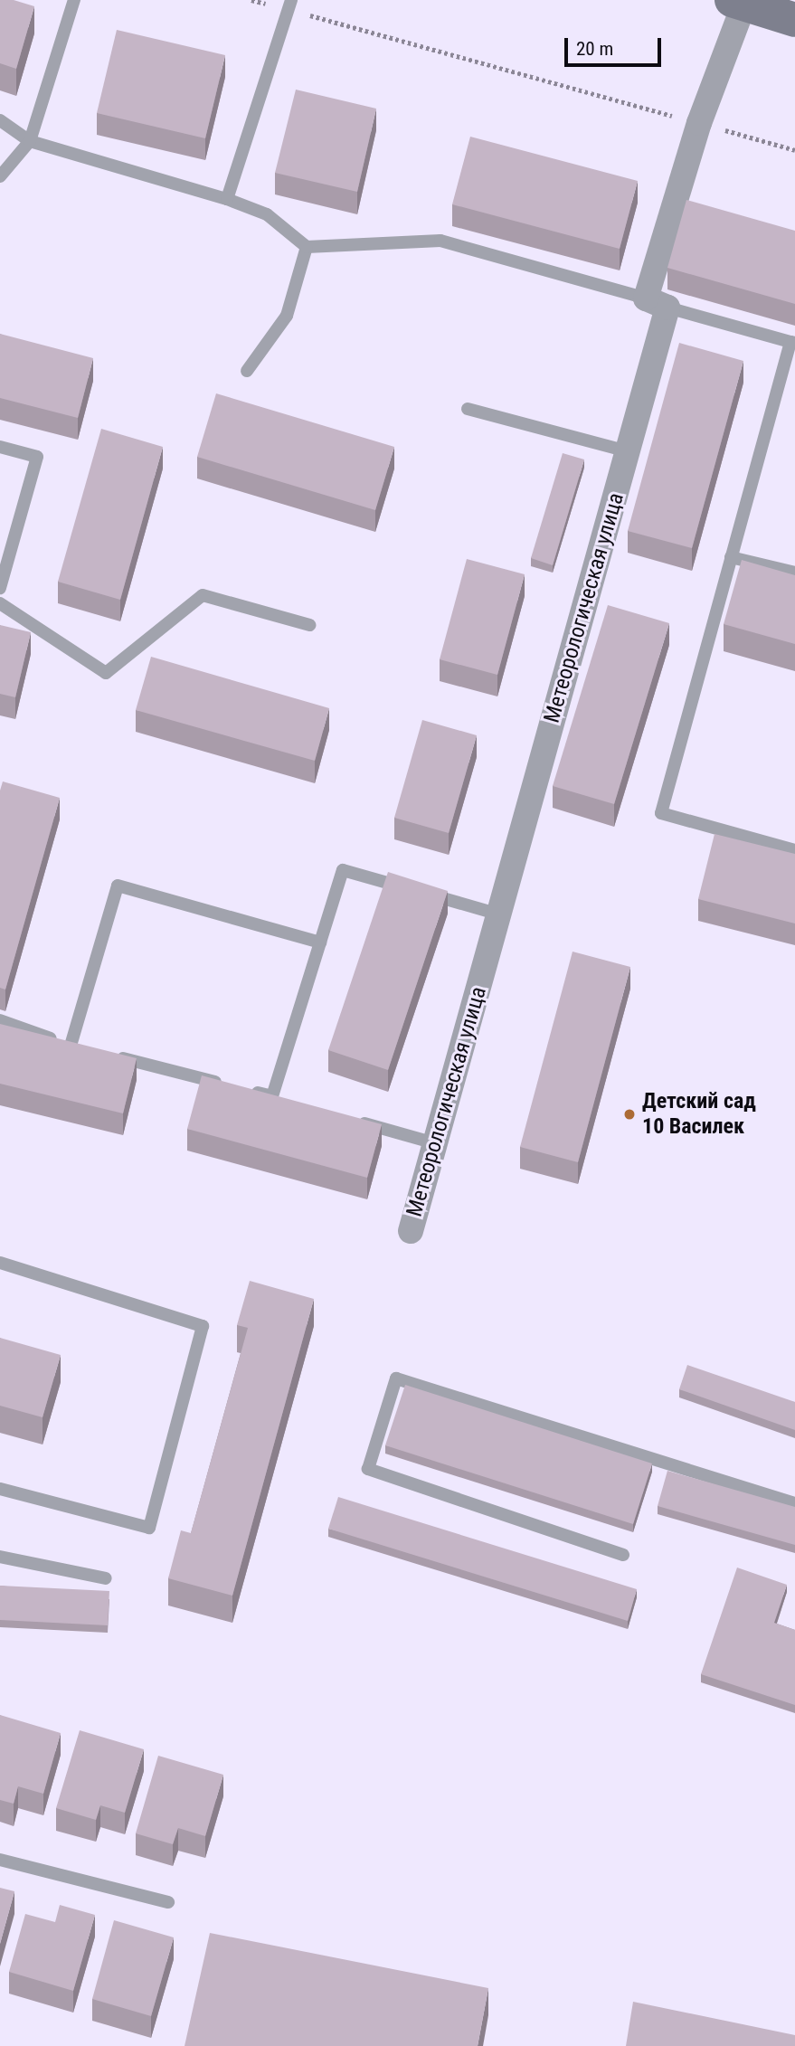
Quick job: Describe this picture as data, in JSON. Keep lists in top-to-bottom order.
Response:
{
  "streets": {
    "street": ["Метеорологическая улица"]
  },
  "places": ["Детский сад 10 Василек"],
  "scale_bar": "20 m"
}
